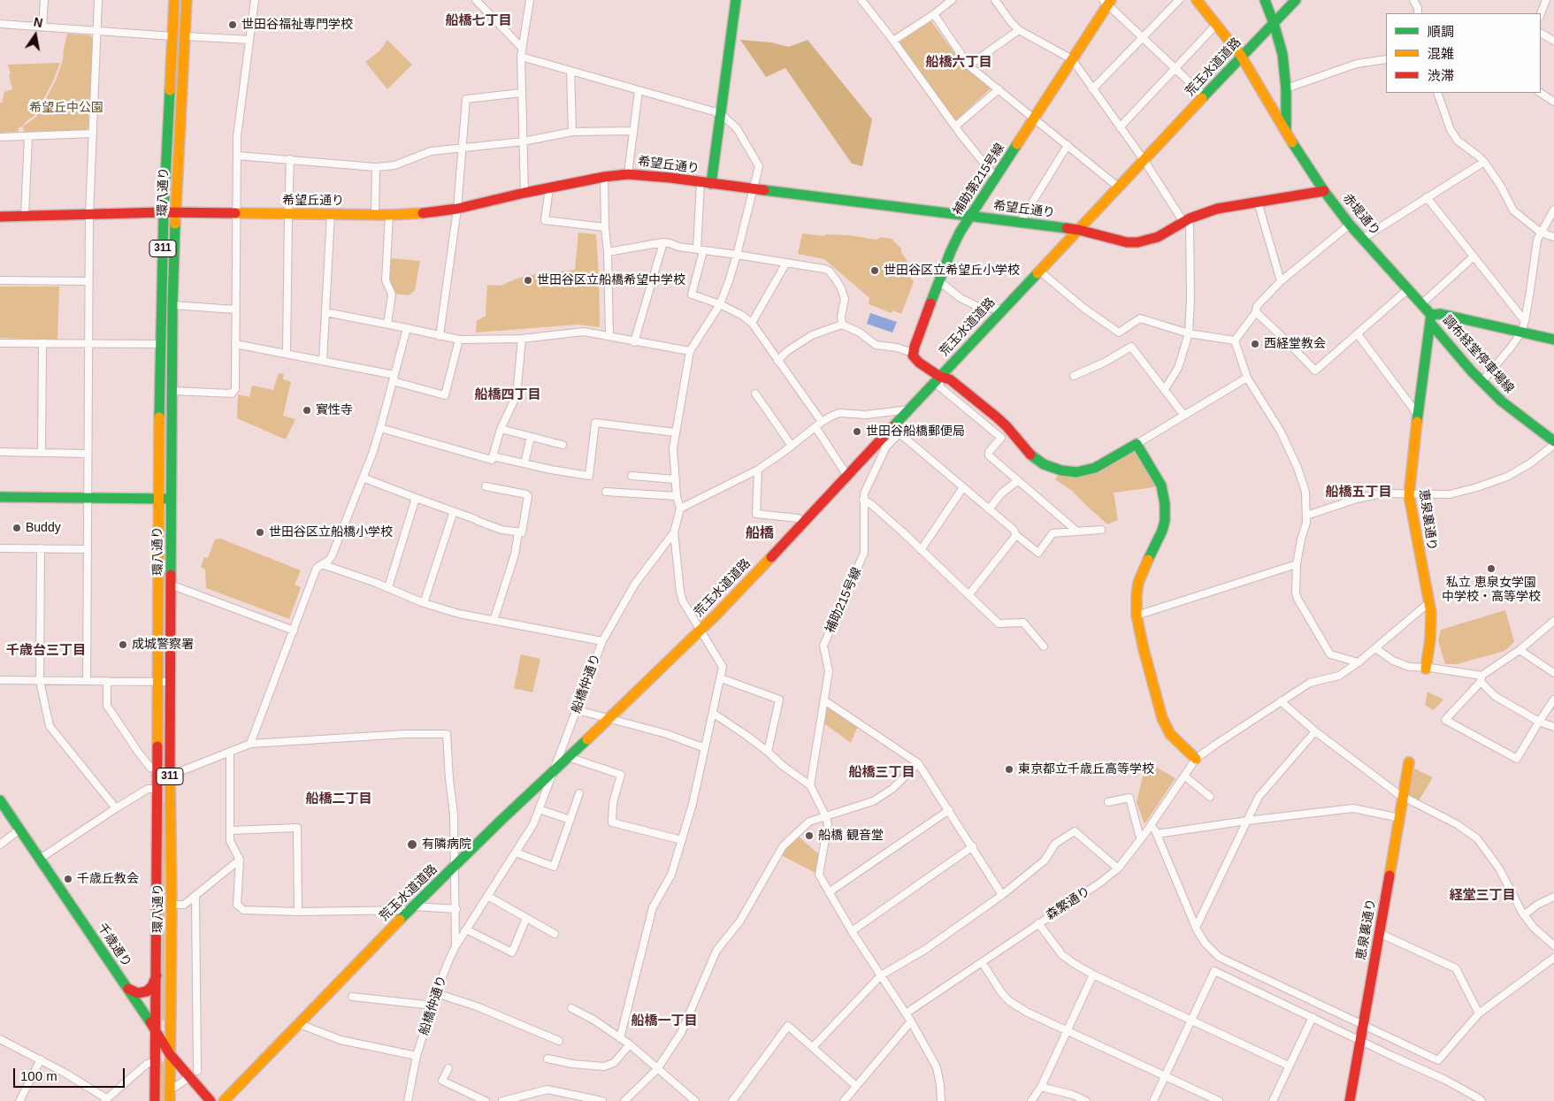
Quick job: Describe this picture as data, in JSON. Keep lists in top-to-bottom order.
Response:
{
  "streets": {
    "main road": [
      "荒玉水道道路",
      "希望丘通り",
      "補助第215号線",
      "環八通り",
      "赤堤通り",
      "311",
      "調布経堂停車場線",
      "恵泉裏通り",
      "千歳通り"
    ],
    "street": ["補助215号線", "船橋仲通り", "森繁通り"]
  },
  "crossings": [
    ["荒玉水道道路", "希望丘通り"],
    ["荒玉水道道路", "補助215号線"],
    ["荒玉水道道路", "船橋仲通り"],
    ["希望丘通り", "補助第215号線"],
    ["希望丘通り", "環八通り"],
    ["希望丘通り", "赤堤通り"],
    ["環八通り", "千歳通り"],
    ["赤堤通り", "調布経堂停車場線"],
    ["赤堤通り", "恵泉裏通り"],
    ["調布経堂停車場線", "恵泉裏通り"]
  ],
  "districts": [
    "船橋七丁目",
    "船橋六丁目",
    "船橋四丁目",
    "船橋五丁目",
    "船橋",
    "千歳台三丁目",
    "船橋三丁目",
    "船橋二丁目",
    "経堂三丁目",
    "船橋一丁目"
  ],
  "parks": ["希望丘中公園"],
  "places": [
    "世田谷福祉専門学校",
    "世田谷区立希望丘小学校",
    "世田谷区立船橋希望中学校",
    "西経堂教会",
    "寳性寺",
    "世田谷船橋郵便局",
    "Buddy",
    "世田谷区立船橋小学校",
    "私立 恵泉女学園 中学校・高等学校",
    "成城警察署",
    "東京都立千歳丘高等学校",
    "船橋 観音堂",
    "有隣病院",
    "千歳丘教会"
  ],
  "legend": ["順調", "混雑", "渋滞"],
  "scale_bar": "100 m",
  "north": "top"
}
